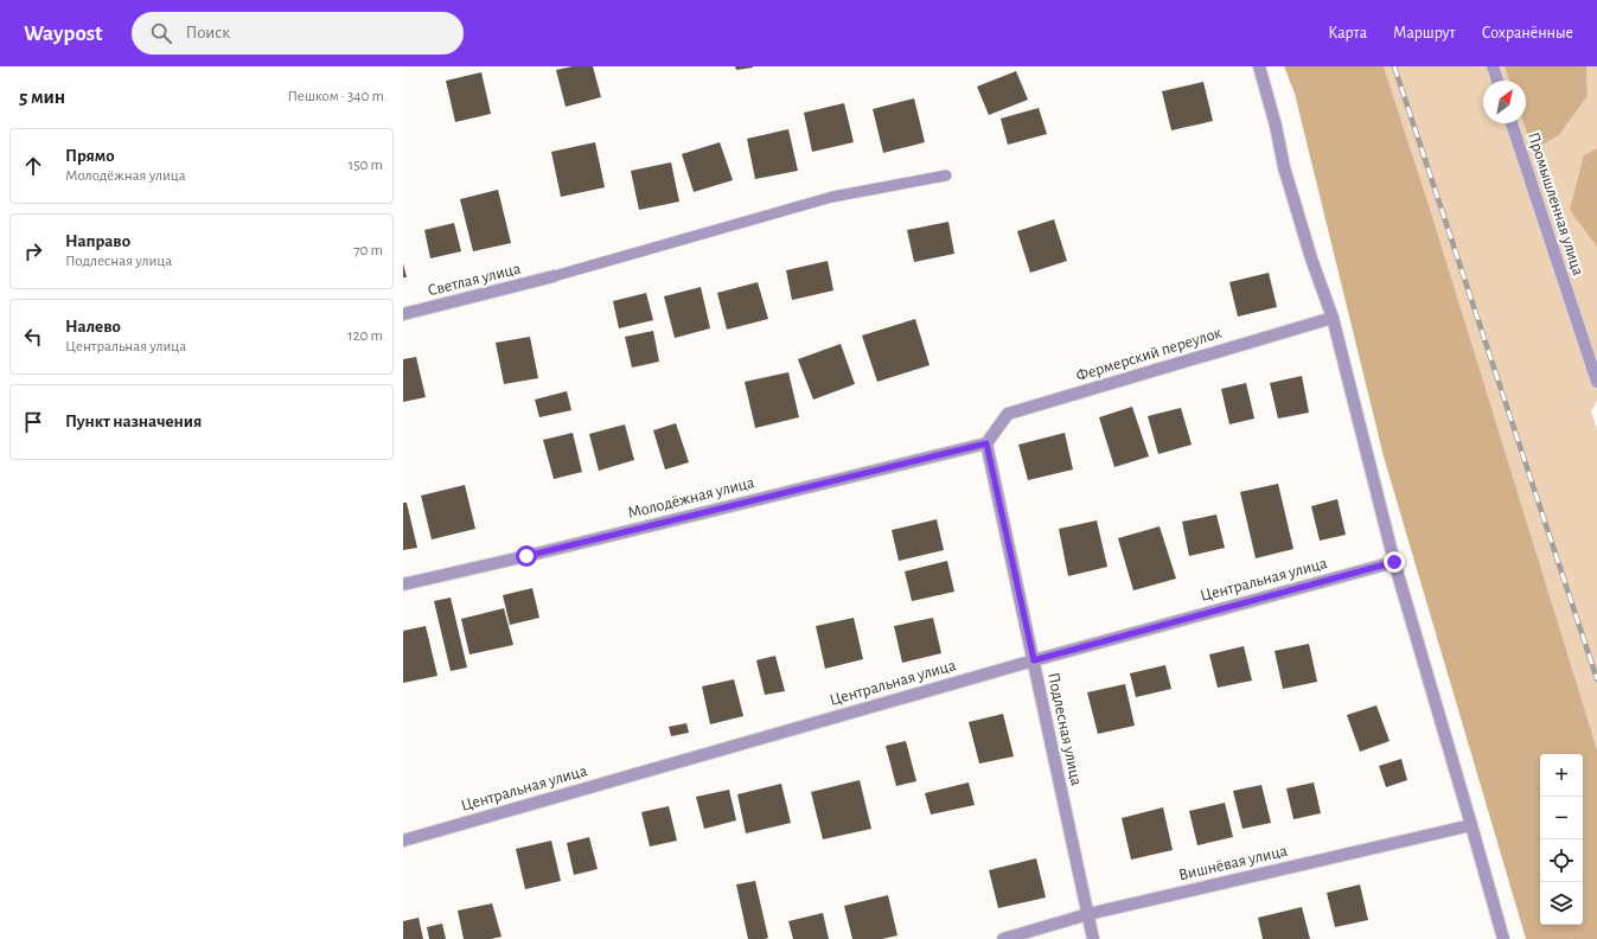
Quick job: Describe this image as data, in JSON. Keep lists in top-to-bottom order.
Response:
{
  "streets": {
    "street": [
      "Промышленная улица",
      "Светлая улица",
      "Фермерский переулок",
      "Молодёжная улица",
      "Центральная улица",
      "Подлесная улица",
      "Вишнёвая улица"
    ]
  },
  "crossings": [
    ["Фермерский переулок", "Молодёжная улица"],
    ["Фермерский переулок", "Подлесная улица"],
    ["Молодёжная улица", "Подлесная улица"],
    ["Центральная улица", "Подлесная улица"],
    ["Подлесная улица", "Вишнёвая улица"]
  ],
  "north": "top right",
  "page": {
    "header": "Waypost",
    "search": "Поиск",
    "nav": ["Карта", "Маршрут", "Сохранённые"],
    "heading": ["5 мин", "Пешком · 340 m"],
    "list": [
      ["Прямо", "Молодёжная улица", "150 m"],
      ["Направо", "Подлесная улица", "70 m"],
      ["Налево", "Центральная улица", "120 m"],
      "Пункт назначения"
    ],
    "map_buttons": ["+", "−"]
  }
}
